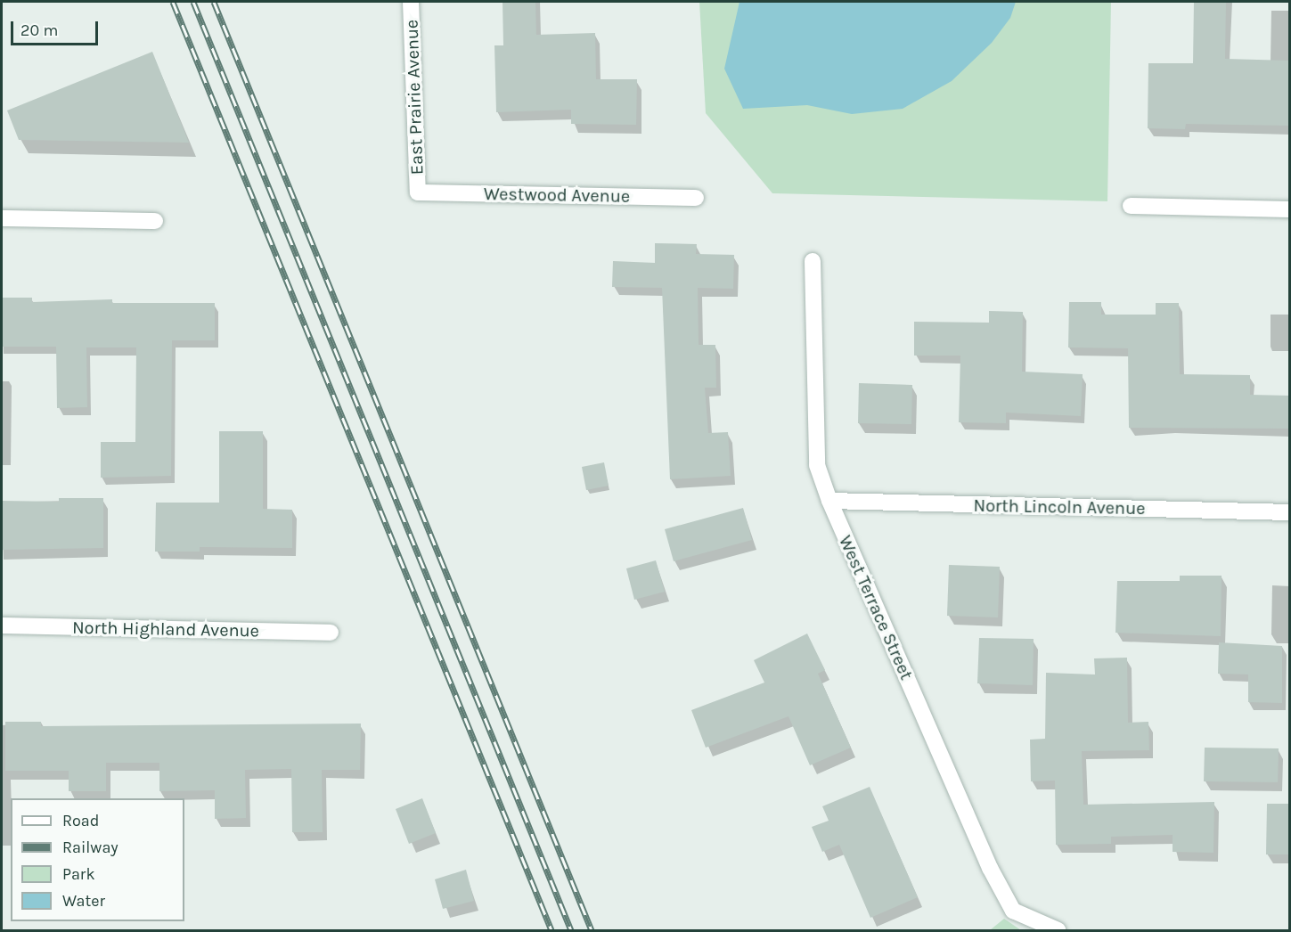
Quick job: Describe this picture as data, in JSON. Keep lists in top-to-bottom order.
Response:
{
  "streets": {
    "street": [
      "East Prairie Avenue",
      "Westwood Avenue",
      "North Lincoln Avenue",
      "West Terrace Street",
      "North Highland Avenue"
    ]
  },
  "crossings": [
    ["East Prairie Avenue", "Westwood Avenue"],
    ["North Lincoln Avenue", "West Terrace Street"]
  ],
  "legend": [
    "Road",
    "Railway",
    "Park",
    "Water"
  ],
  "scale_bar": "20 m"
}
